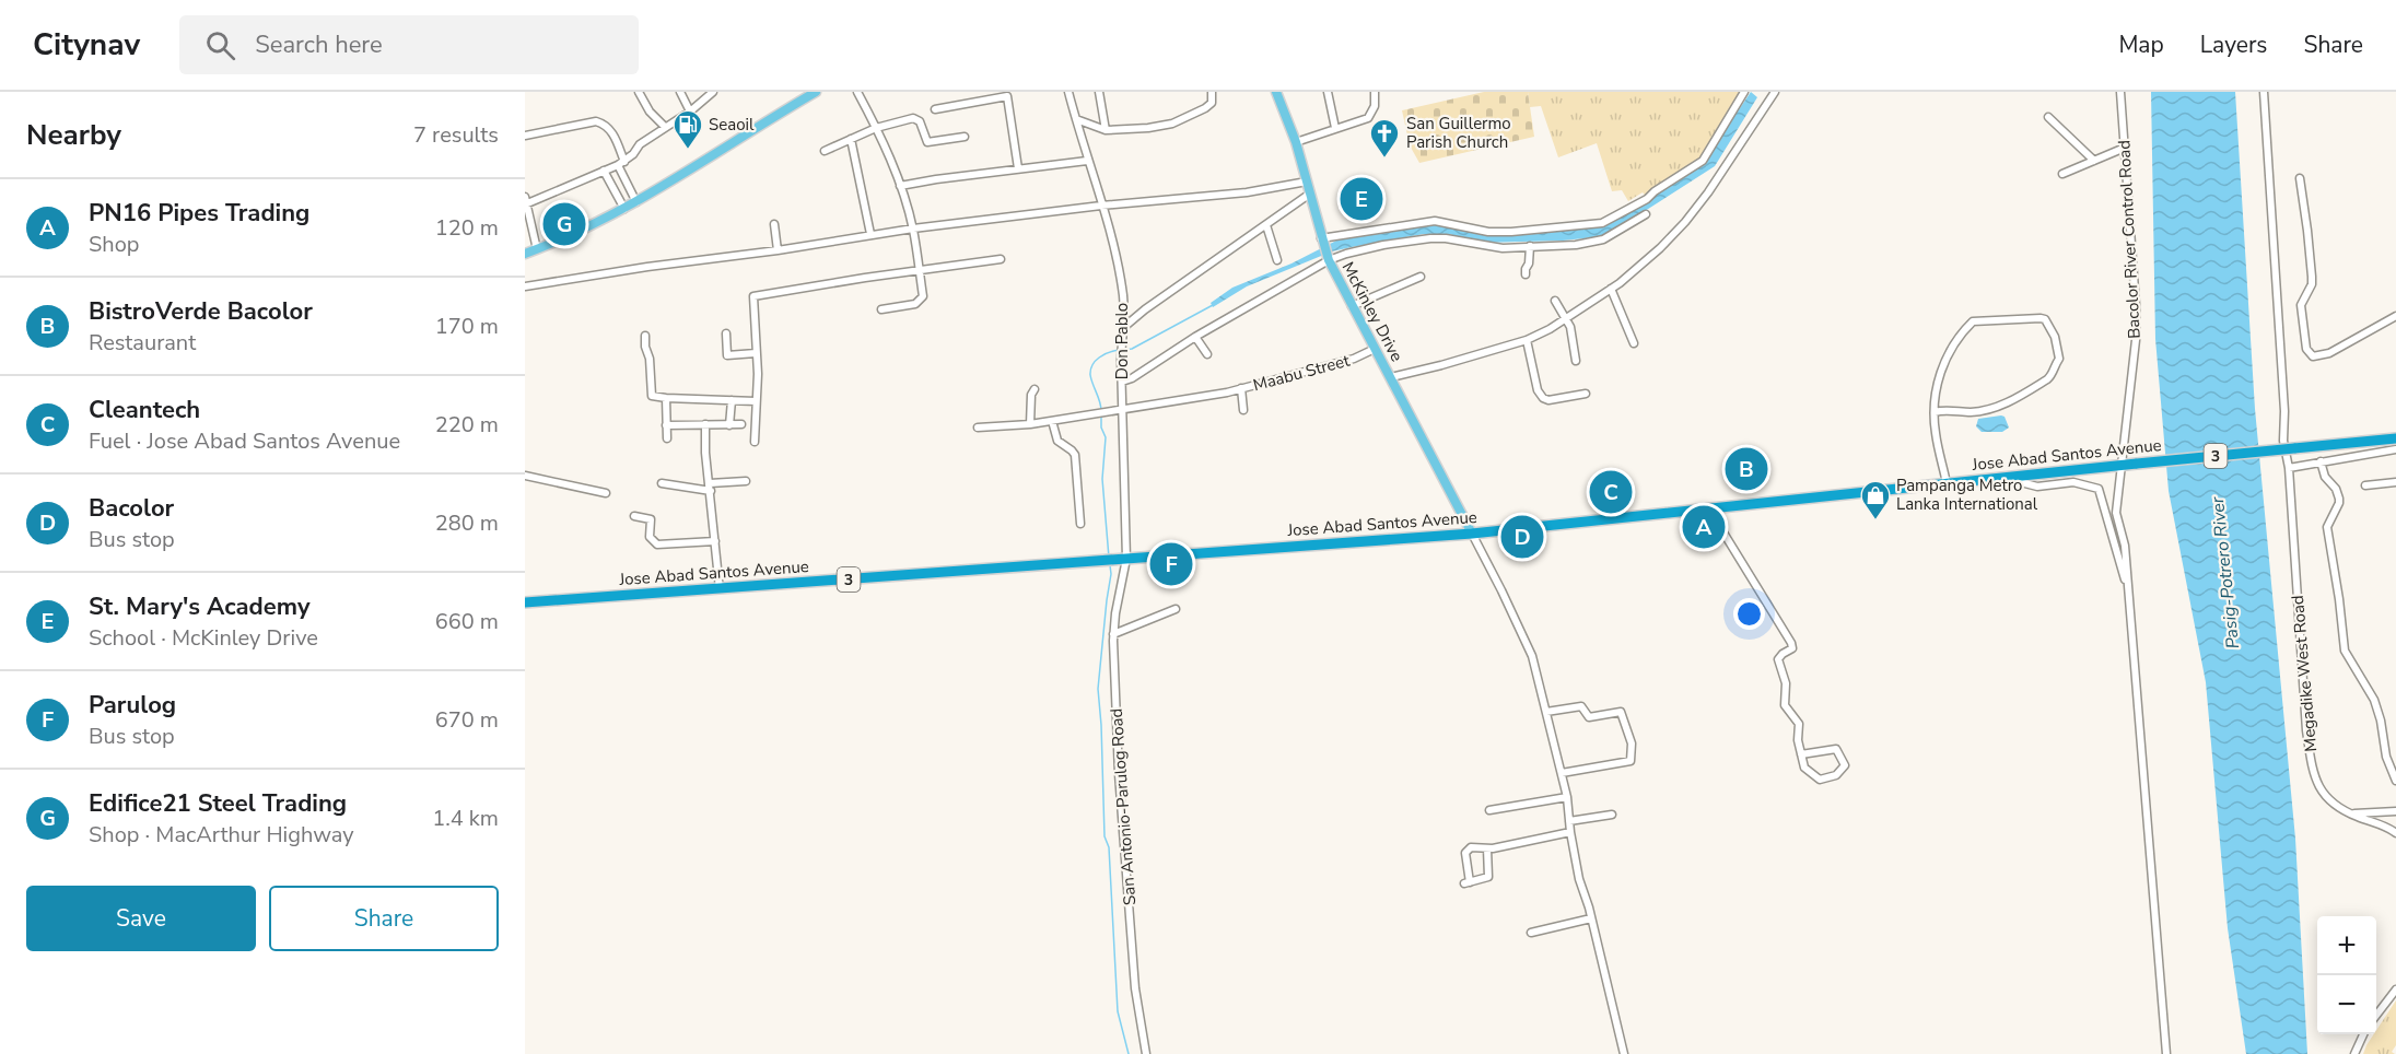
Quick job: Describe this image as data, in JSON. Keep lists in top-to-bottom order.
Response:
{
  "streets": {
    "highway": ["Jose Abad Santos Avenue", "3"],
    "main road": ["McKinley Drive"],
    "street": [
      "Bacolor River Control Road",
      "Don Pablo",
      "Maabu Street",
      "Megadike West Road",
      "San Antonio-Parulog Road"
    ]
  },
  "crossings": [
    ["Bacolor River Control Road", "Jose Abad Santos Avenue"],
    ["McKinley Drive", "Maabu Street"],
    ["McKinley Drive", "Jose Abad Santos Avenue"],
    ["Don Pablo", "Maabu Street"],
    ["Don Pablo", "Jose Abad Santos Avenue"],
    ["Don Pablo", "San Antonio-Parulog Road"],
    ["Jose Abad Santos Avenue", "San Antonio-Parulog Road"]
  ],
  "water": ["Pasig-Potrero River"],
  "places": {
    "fuel station": ["Seaoil"],
    "church": ["San Guillermo Parish Church"],
    "shop": ["Pampanga Metro Lanka International"]
  },
  "page": {
    "header": "Citynav",
    "search": "Search here",
    "nav": ["Map", "Layers", "Share"],
    "heading": ["Nearby", "7 results"],
    "pins": [
      "E",
      "G",
      "B",
      "C",
      "A",
      "D",
      "F"
    ],
    "list": [
      {
        "mark": "A",
        "name": "PN16 Pipes Trading",
        "note": "Shop",
        "value": "120 m"
      },
      {
        "mark": "B",
        "name": "BistroVerde Bacolor",
        "note": "Restaurant",
        "value": "170 m"
      },
      {
        "mark": "C",
        "name": "Cleantech",
        "note": "Fuel · Jose Abad Santos Avenue",
        "value": "220 m"
      },
      {
        "mark": "D",
        "name": "Bacolor",
        "note": "Bus stop",
        "value": "280 m"
      },
      {
        "mark": "E",
        "name": "St. Mary's Academy",
        "note": "School · McKinley Drive",
        "value": "660 m"
      },
      {
        "mark": "F",
        "name": "Parulog",
        "note": "Bus stop",
        "value": "670 m"
      },
      {
        "mark": "G",
        "name": "Edifice21 Steel Trading",
        "note": "Shop · MacArthur Highway",
        "value": "1.4 km"
      }
    ],
    "buttons": ["Save", "Share"],
    "map_buttons": ["+", "−"]
  }
}
